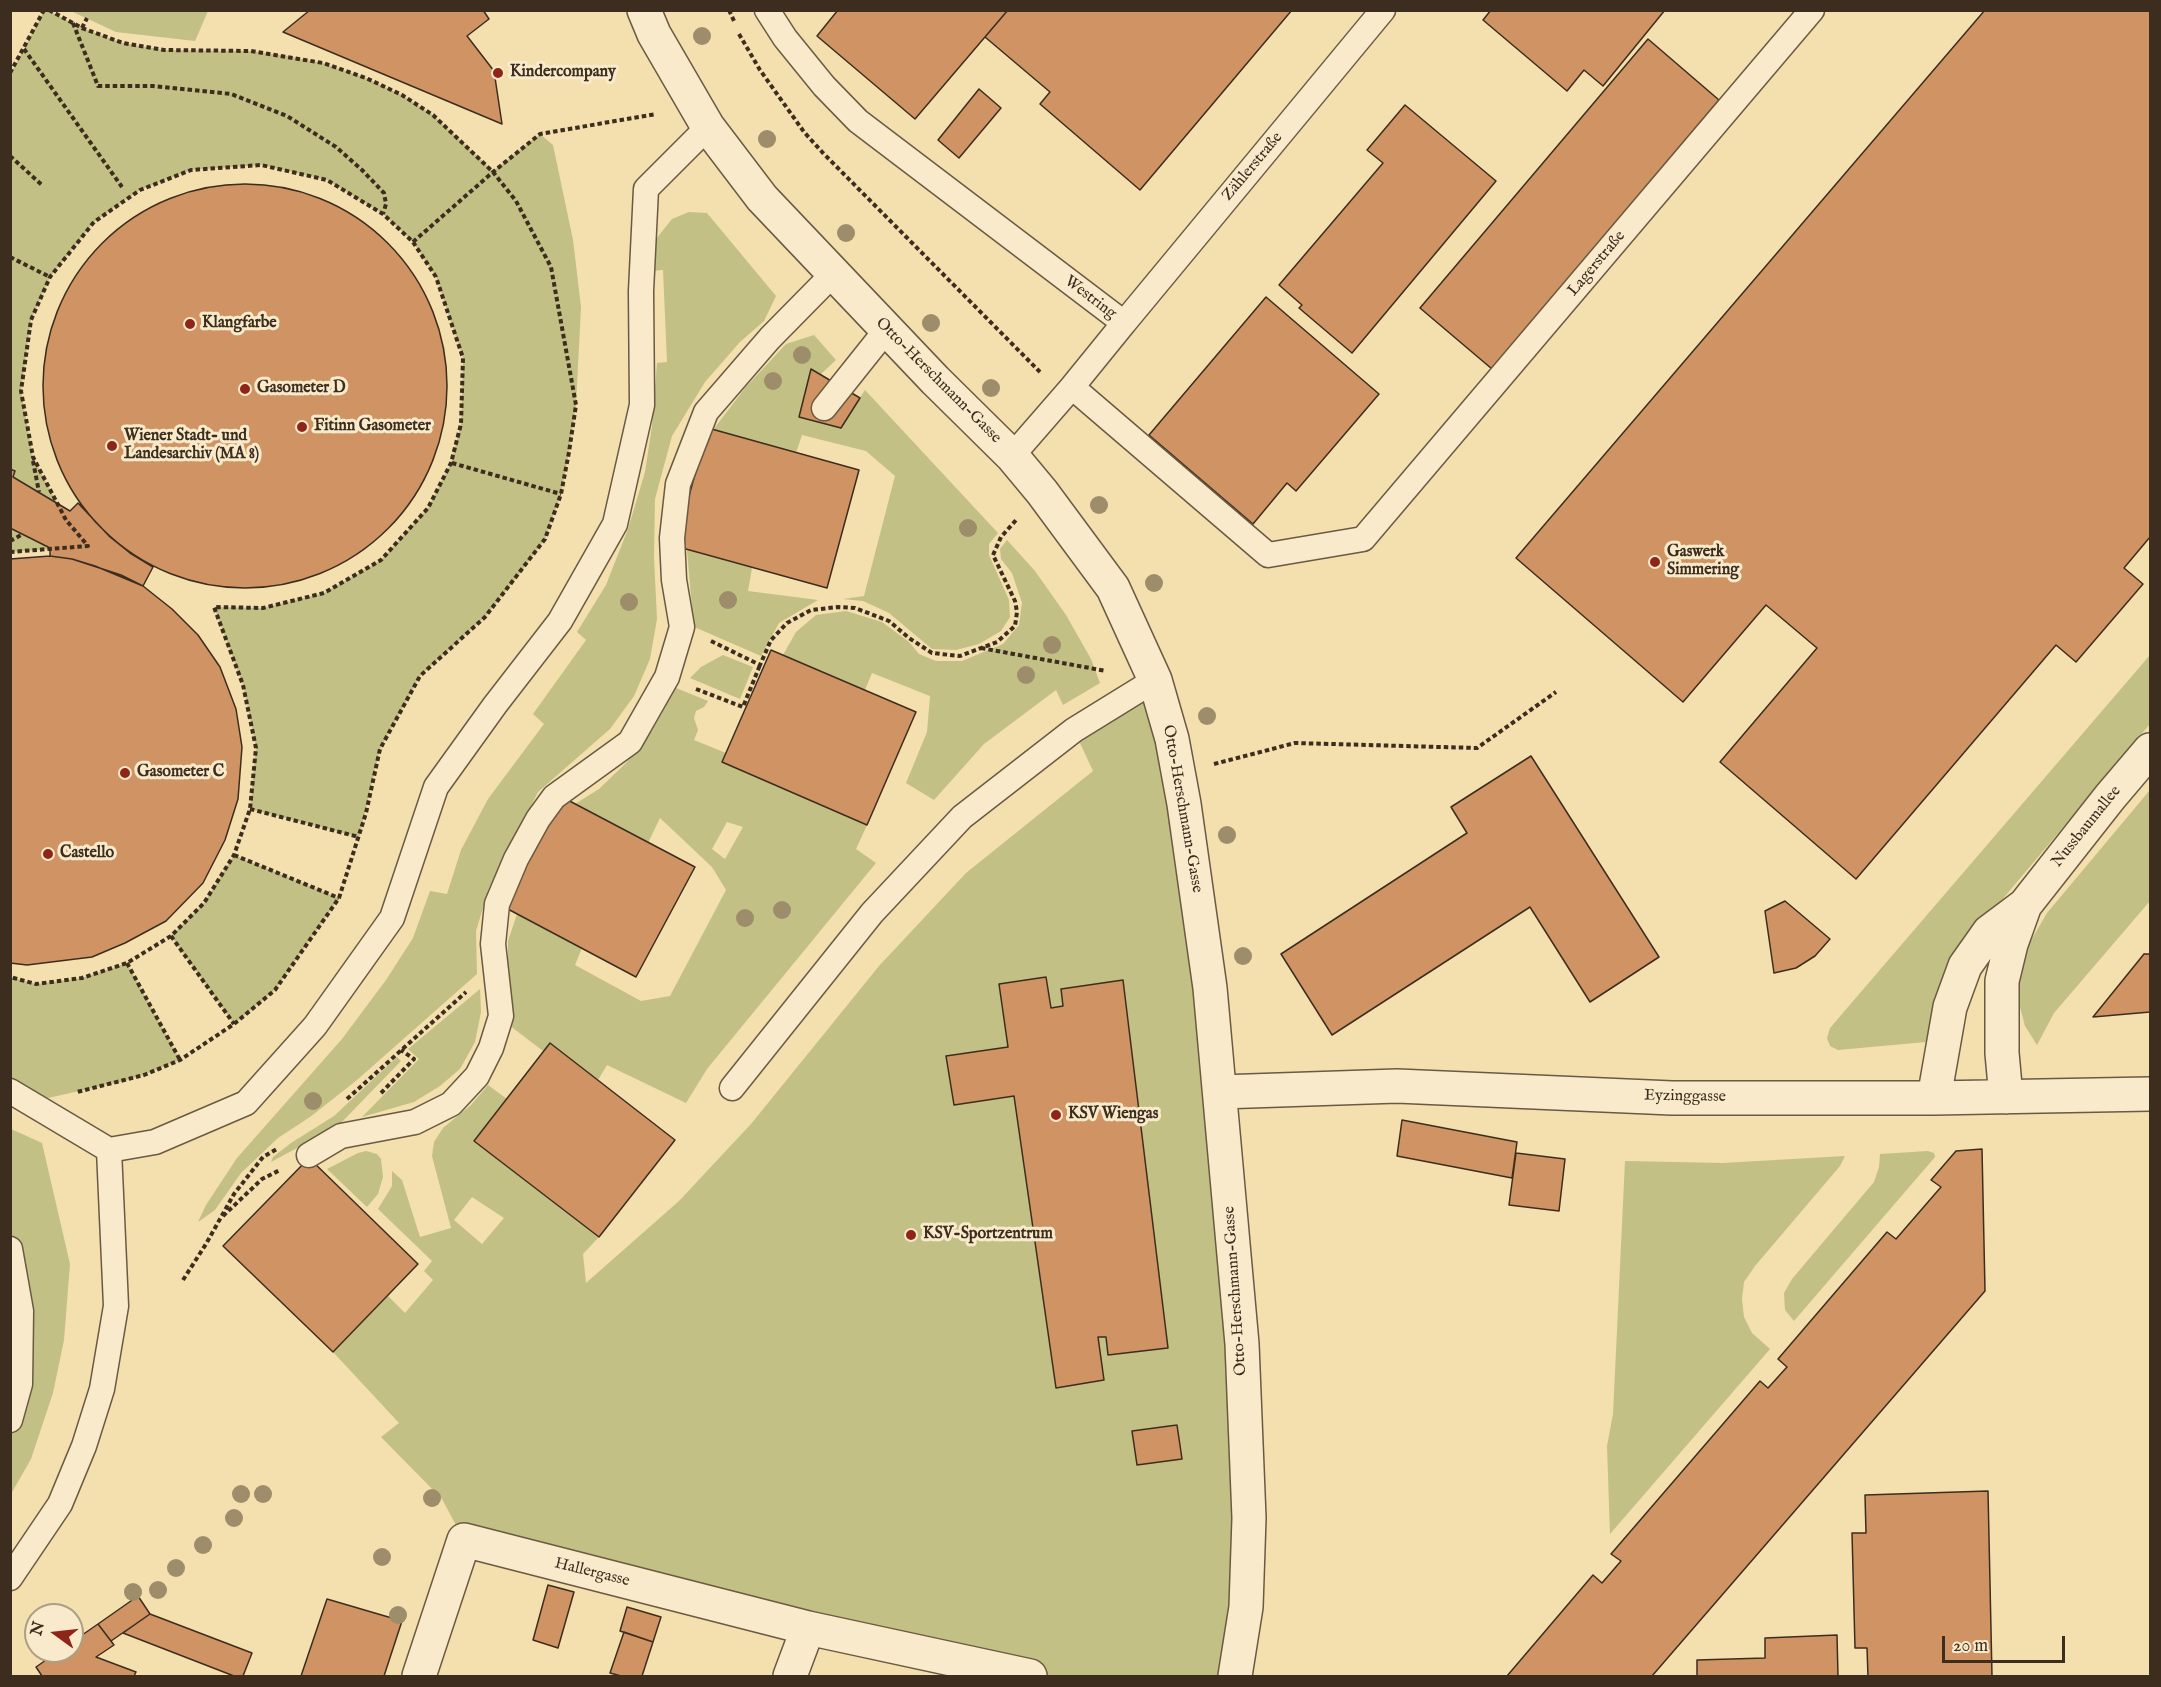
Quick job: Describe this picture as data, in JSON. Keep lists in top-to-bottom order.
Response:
{
  "streets": {
    "street": [
      "Otto-Herschmann-Gasse",
      "Nussbaumallee",
      "Eyzinggasse",
      "Hallergasse"
    ],
    "lane": ["Zählerstraße", "Lagerstraße", "Westring"]
  },
  "crossings": [
    ["Zählerstraße", "Westring"],
    ["Lagerstraße", "Westring"],
    ["Westring", "Otto-Herschmann-Gasse"],
    ["Otto-Herschmann-Gasse", "Eyzinggasse"],
    ["Nussbaumallee", "Eyzinggasse"]
  ],
  "places": [
    "Kindercompany",
    "Klangfarbe",
    "Gasometer D",
    "Fitinn Gasometer",
    "Wiener Stadt- und Landesarchiv (MA 8)",
    "Gaswerk Simmering",
    "Gasometer C",
    "Castello",
    "KSV Wiengas",
    "KSV-Sportzentrum"
  ],
  "scale_bar": "20 m",
  "north": "left"
}
